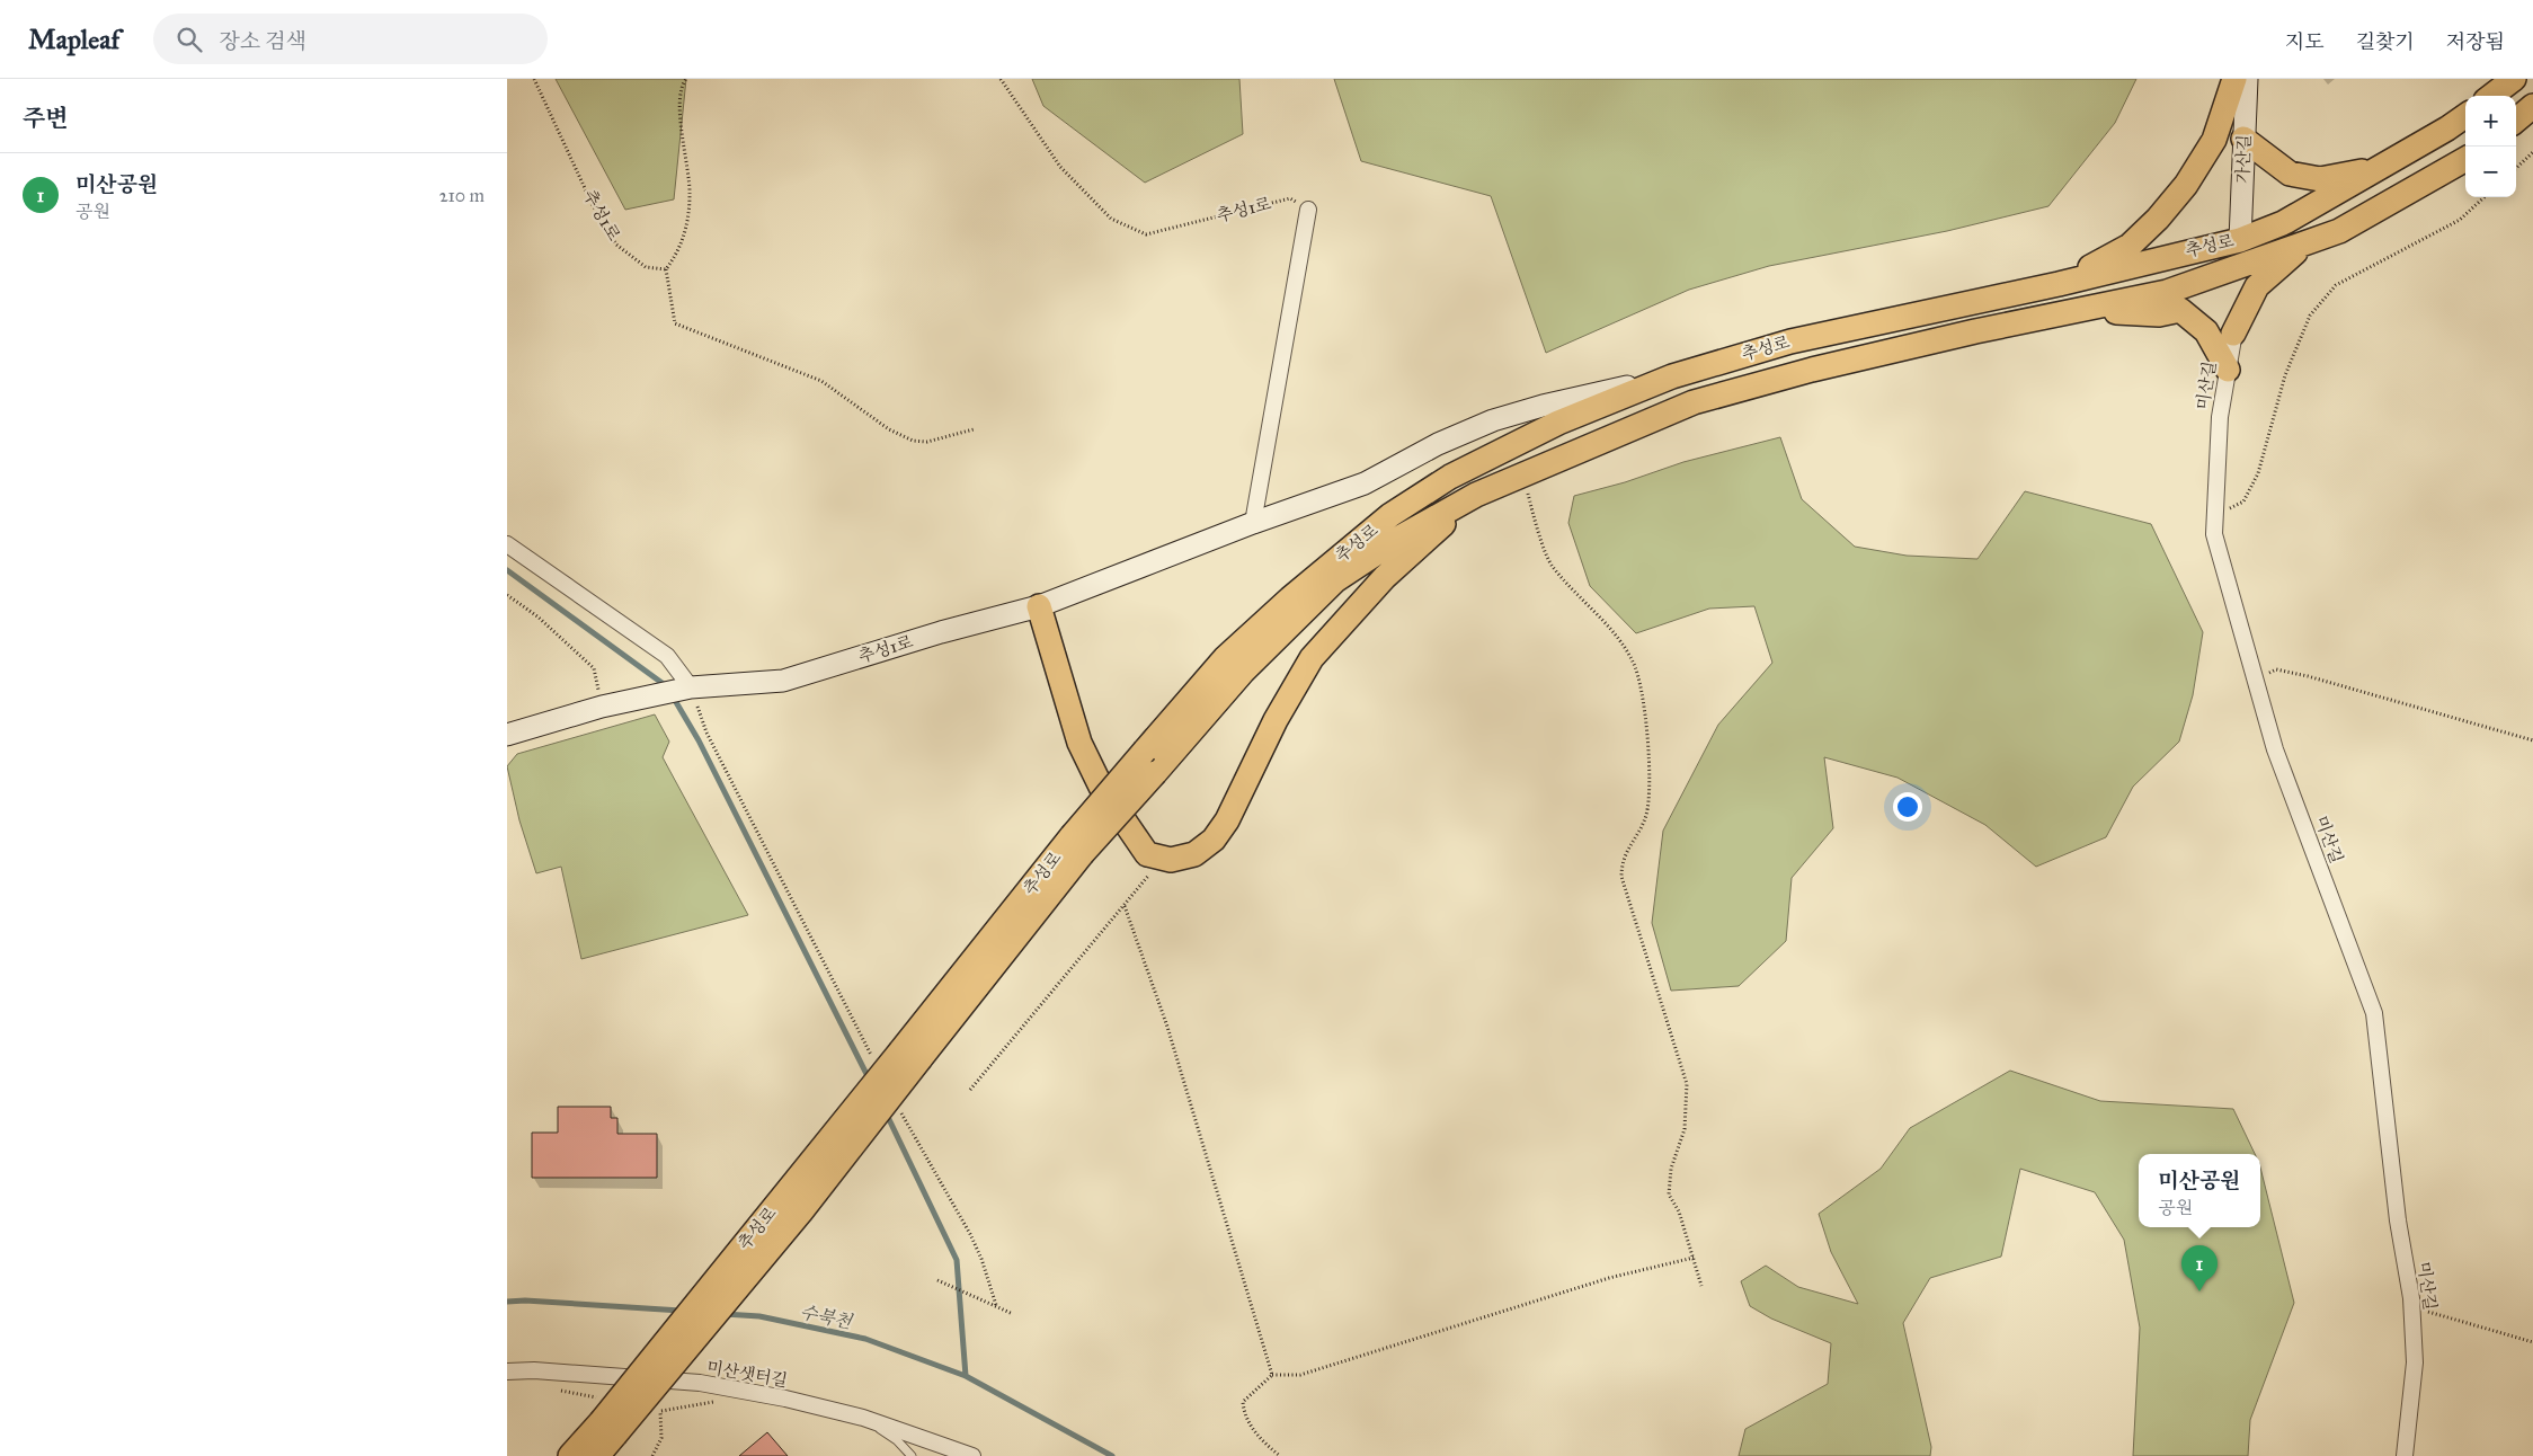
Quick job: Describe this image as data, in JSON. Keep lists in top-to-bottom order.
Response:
{
  "streets": {
    "main road": ["추성로"],
    "street": [
      "가산길",
      "추성1로",
      "미산길",
      "미산샛터길"
    ]
  },
  "crossings": [
    ["가산길", "추성로"],
    ["가산길", "미산길"],
    ["추성1로", "추성로"],
    ["추성로", "미산길"]
  ],
  "water": ["수북천"],
  "page": {
    "header": "Mapleaf",
    "search": "장소 검색",
    "nav": ["지도", "길찾기", "저장됨"],
    "heading": "주변",
    "map_buttons": ["+", "−"],
    "list": [
      {
        "mark": "1",
        "name": "미산공원",
        "note": "공원",
        "value": "210 m"
      }
    ],
    "popup": ["미산공원", "공원"],
    "pins": "1"
  }
}
